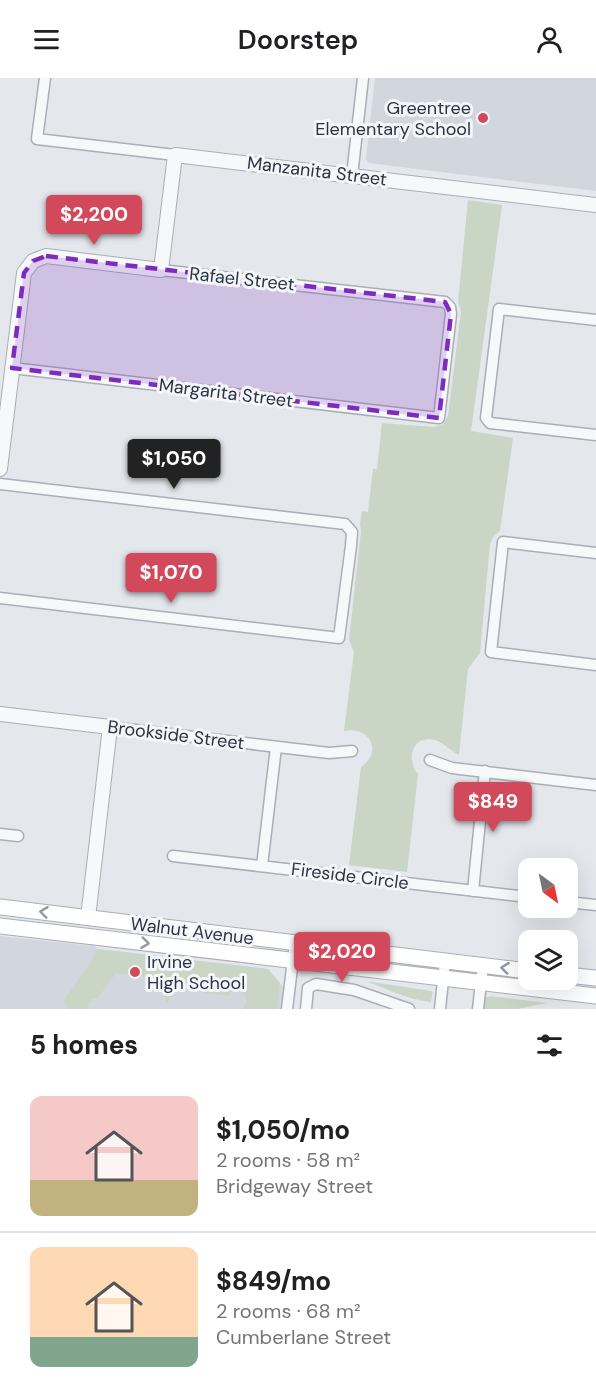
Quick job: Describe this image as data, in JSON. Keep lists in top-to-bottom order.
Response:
{
  "streets": {
    "main road": ["Walnut Avenue"],
    "street": [
      "Manzanita Street",
      "Rafael Street",
      "Margarita Street",
      "Brookside Street",
      "Fireside Circle"
    ]
  },
  "crossings": [
    ["Rafael Street", "Margarita Street"]
  ],
  "places": ["Greentree Elementary School", "Irvine High School"],
  "north": "bottom right",
  "page": {
    "header": "Doorstep",
    "price": [
      "$2,200",
      "$1,050",
      "$1,070",
      "$849",
      "$2,020"
    ],
    "heading": "5 homes",
    "list": [
      {
        "name": "$1,050/mo",
        "note": "2 rooms · 58 m² · Bridgeway Street"
      },
      {
        "name": "$849/mo",
        "note": "2 rooms · 68 m² · Cumberlane Street"
      }
    ]
  }
}
